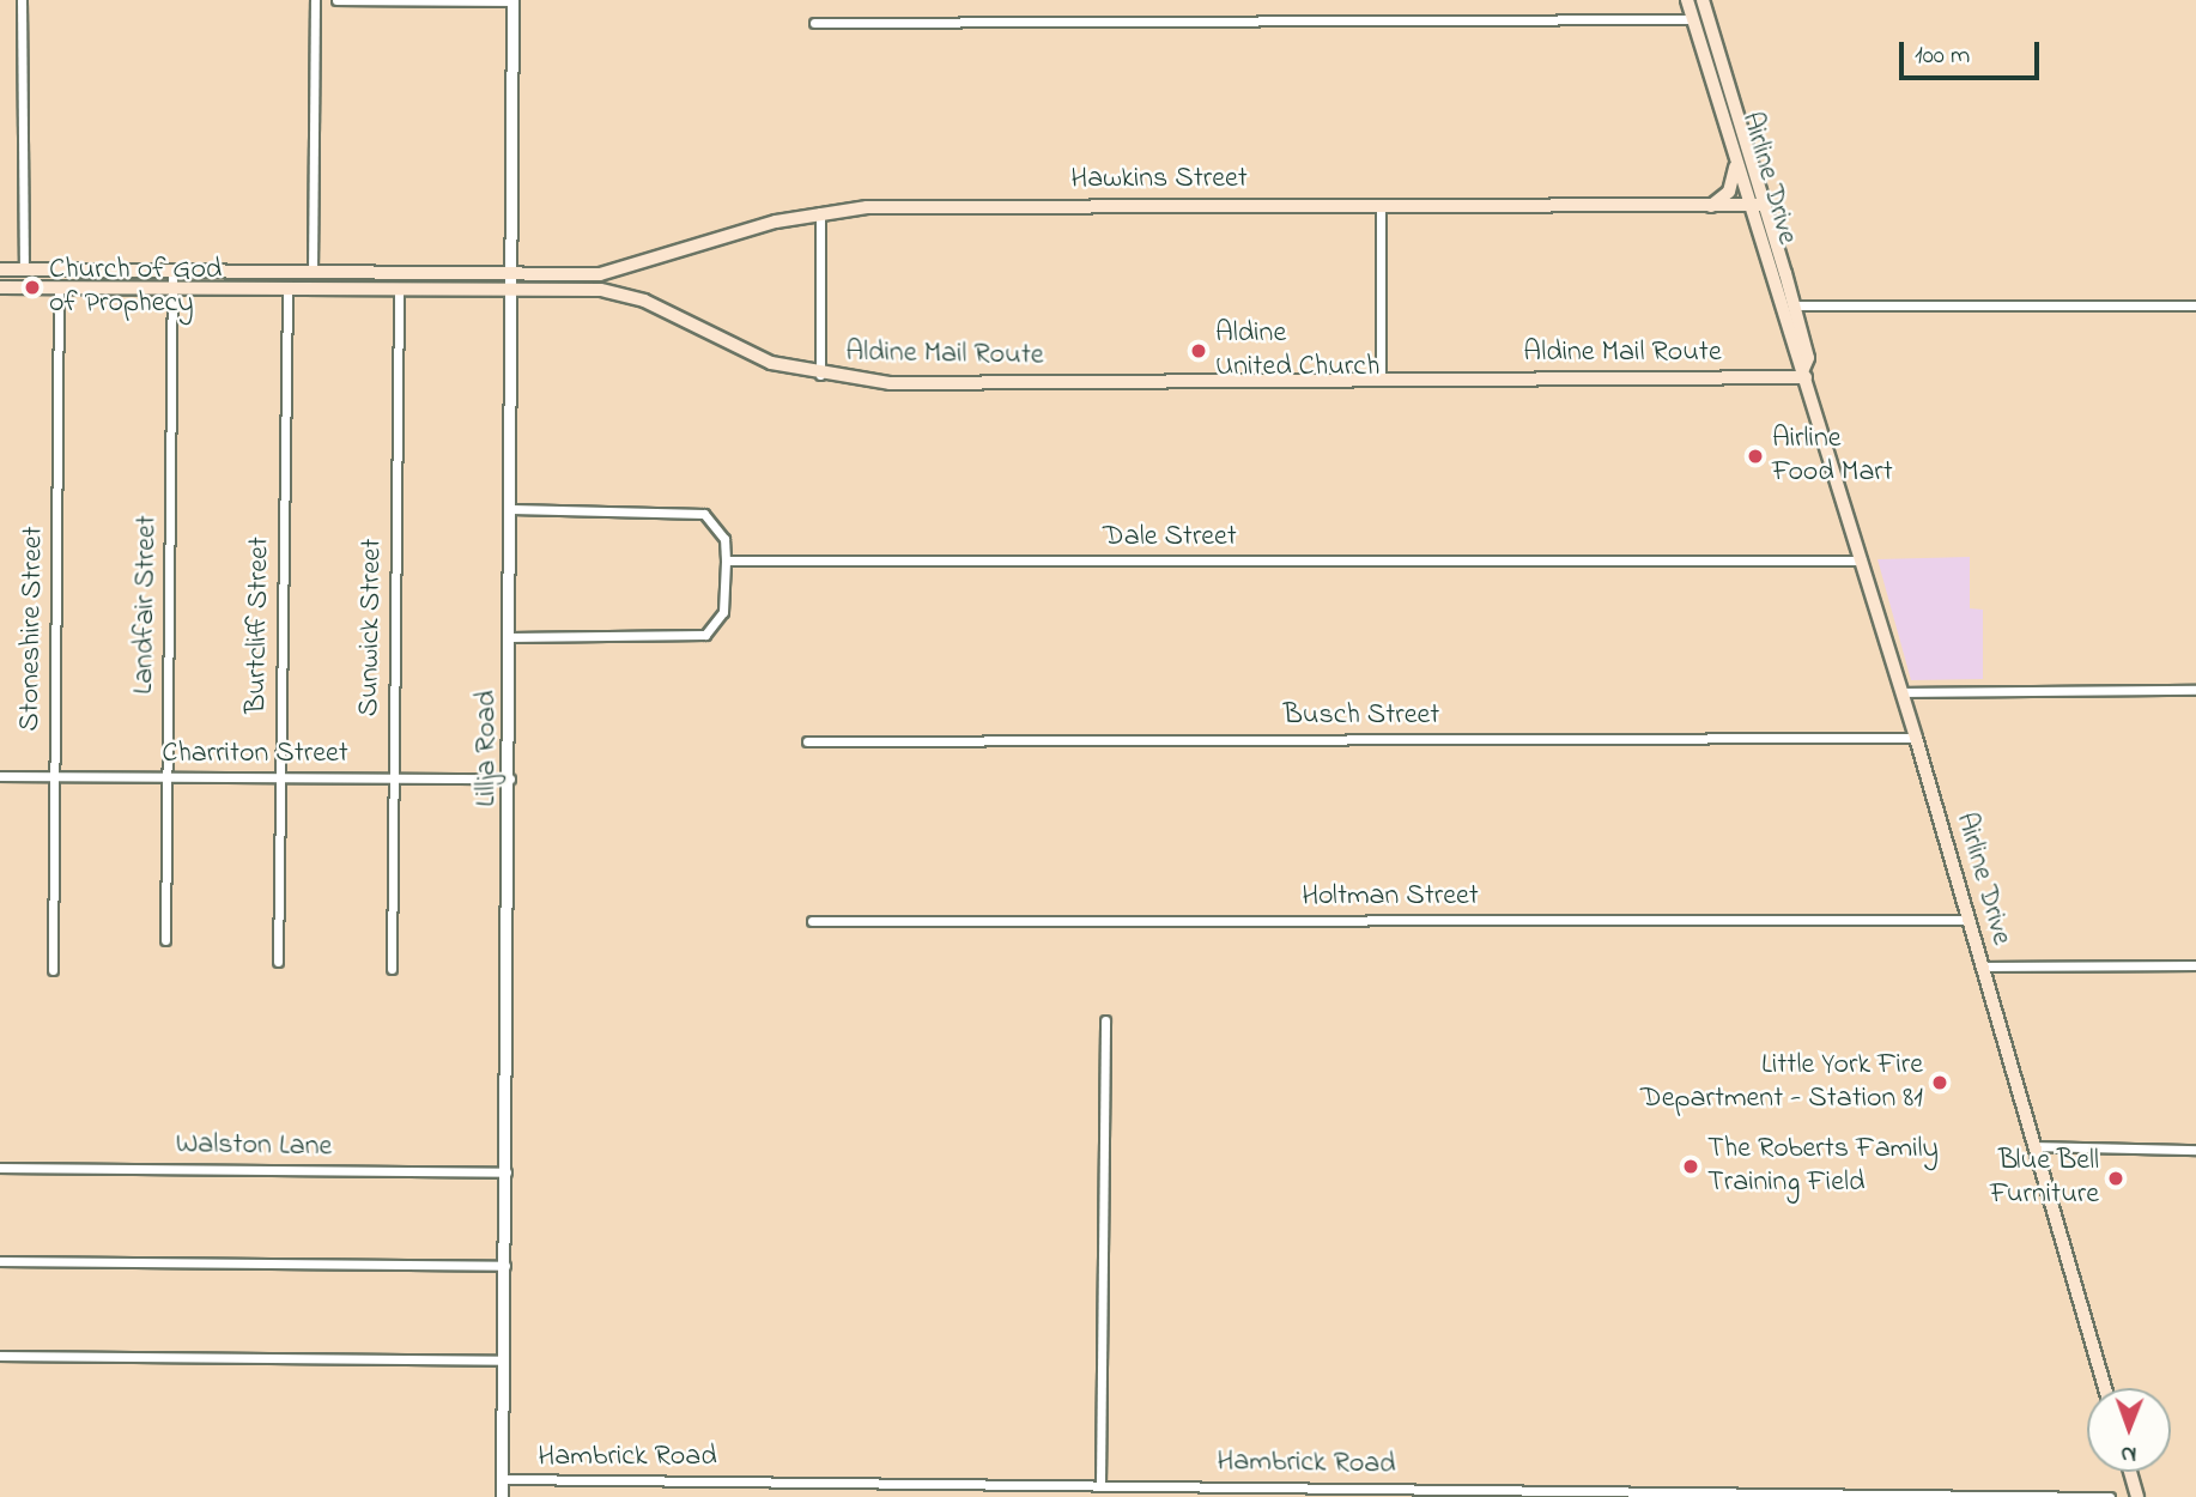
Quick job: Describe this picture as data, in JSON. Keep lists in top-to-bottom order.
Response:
{
  "streets": {
    "main road": ["Airline Drive", "Hawkins Street", "Aldine Mail Route"],
    "street": [
      "Dale Street",
      "Landfair Street",
      "Burtcliff Street",
      "Sunwick Street",
      "Stoneshire Street",
      "Busch Street",
      "Lillja Road",
      "Charriton Street",
      "Holtman Street",
      "Walston Lane",
      "Hambrick Road"
    ]
  },
  "crossings": [
    ["Airline Drive", "Hawkins Street"],
    ["Airline Drive", "Aldine Mail Route"],
    ["Airline Drive", "Dale Street"],
    ["Airline Drive", "Busch Street"],
    ["Airline Drive", "Holtman Street"],
    ["Hawkins Street", "Lillja Road"],
    ["Aldine Mail Route", "Landfair Street"],
    ["Aldine Mail Route", "Burtcliff Street"],
    ["Aldine Mail Route", "Sunwick Street"],
    ["Aldine Mail Route", "Stoneshire Street"],
    ["Aldine Mail Route", "Lillja Road"],
    ["Landfair Street", "Charriton Street"],
    ["Burtcliff Street", "Charriton Street"],
    ["Sunwick Street", "Charriton Street"],
    ["Stoneshire Street", "Charriton Street"],
    ["Lillja Road", "Charriton Street"],
    ["Lillja Road", "Walston Lane"],
    ["Lillja Road", "Hambrick Road"]
  ],
  "places": [
    "Church of God of Prophecy",
    "Aldine United Church",
    "Airline Food Mart",
    "Little York Fire Department - Station 81",
    "The Roberts Family Training Field",
    "Blue Bell Furniture"
  ],
  "scale_bar": "100 m",
  "north": "bottom"
}
